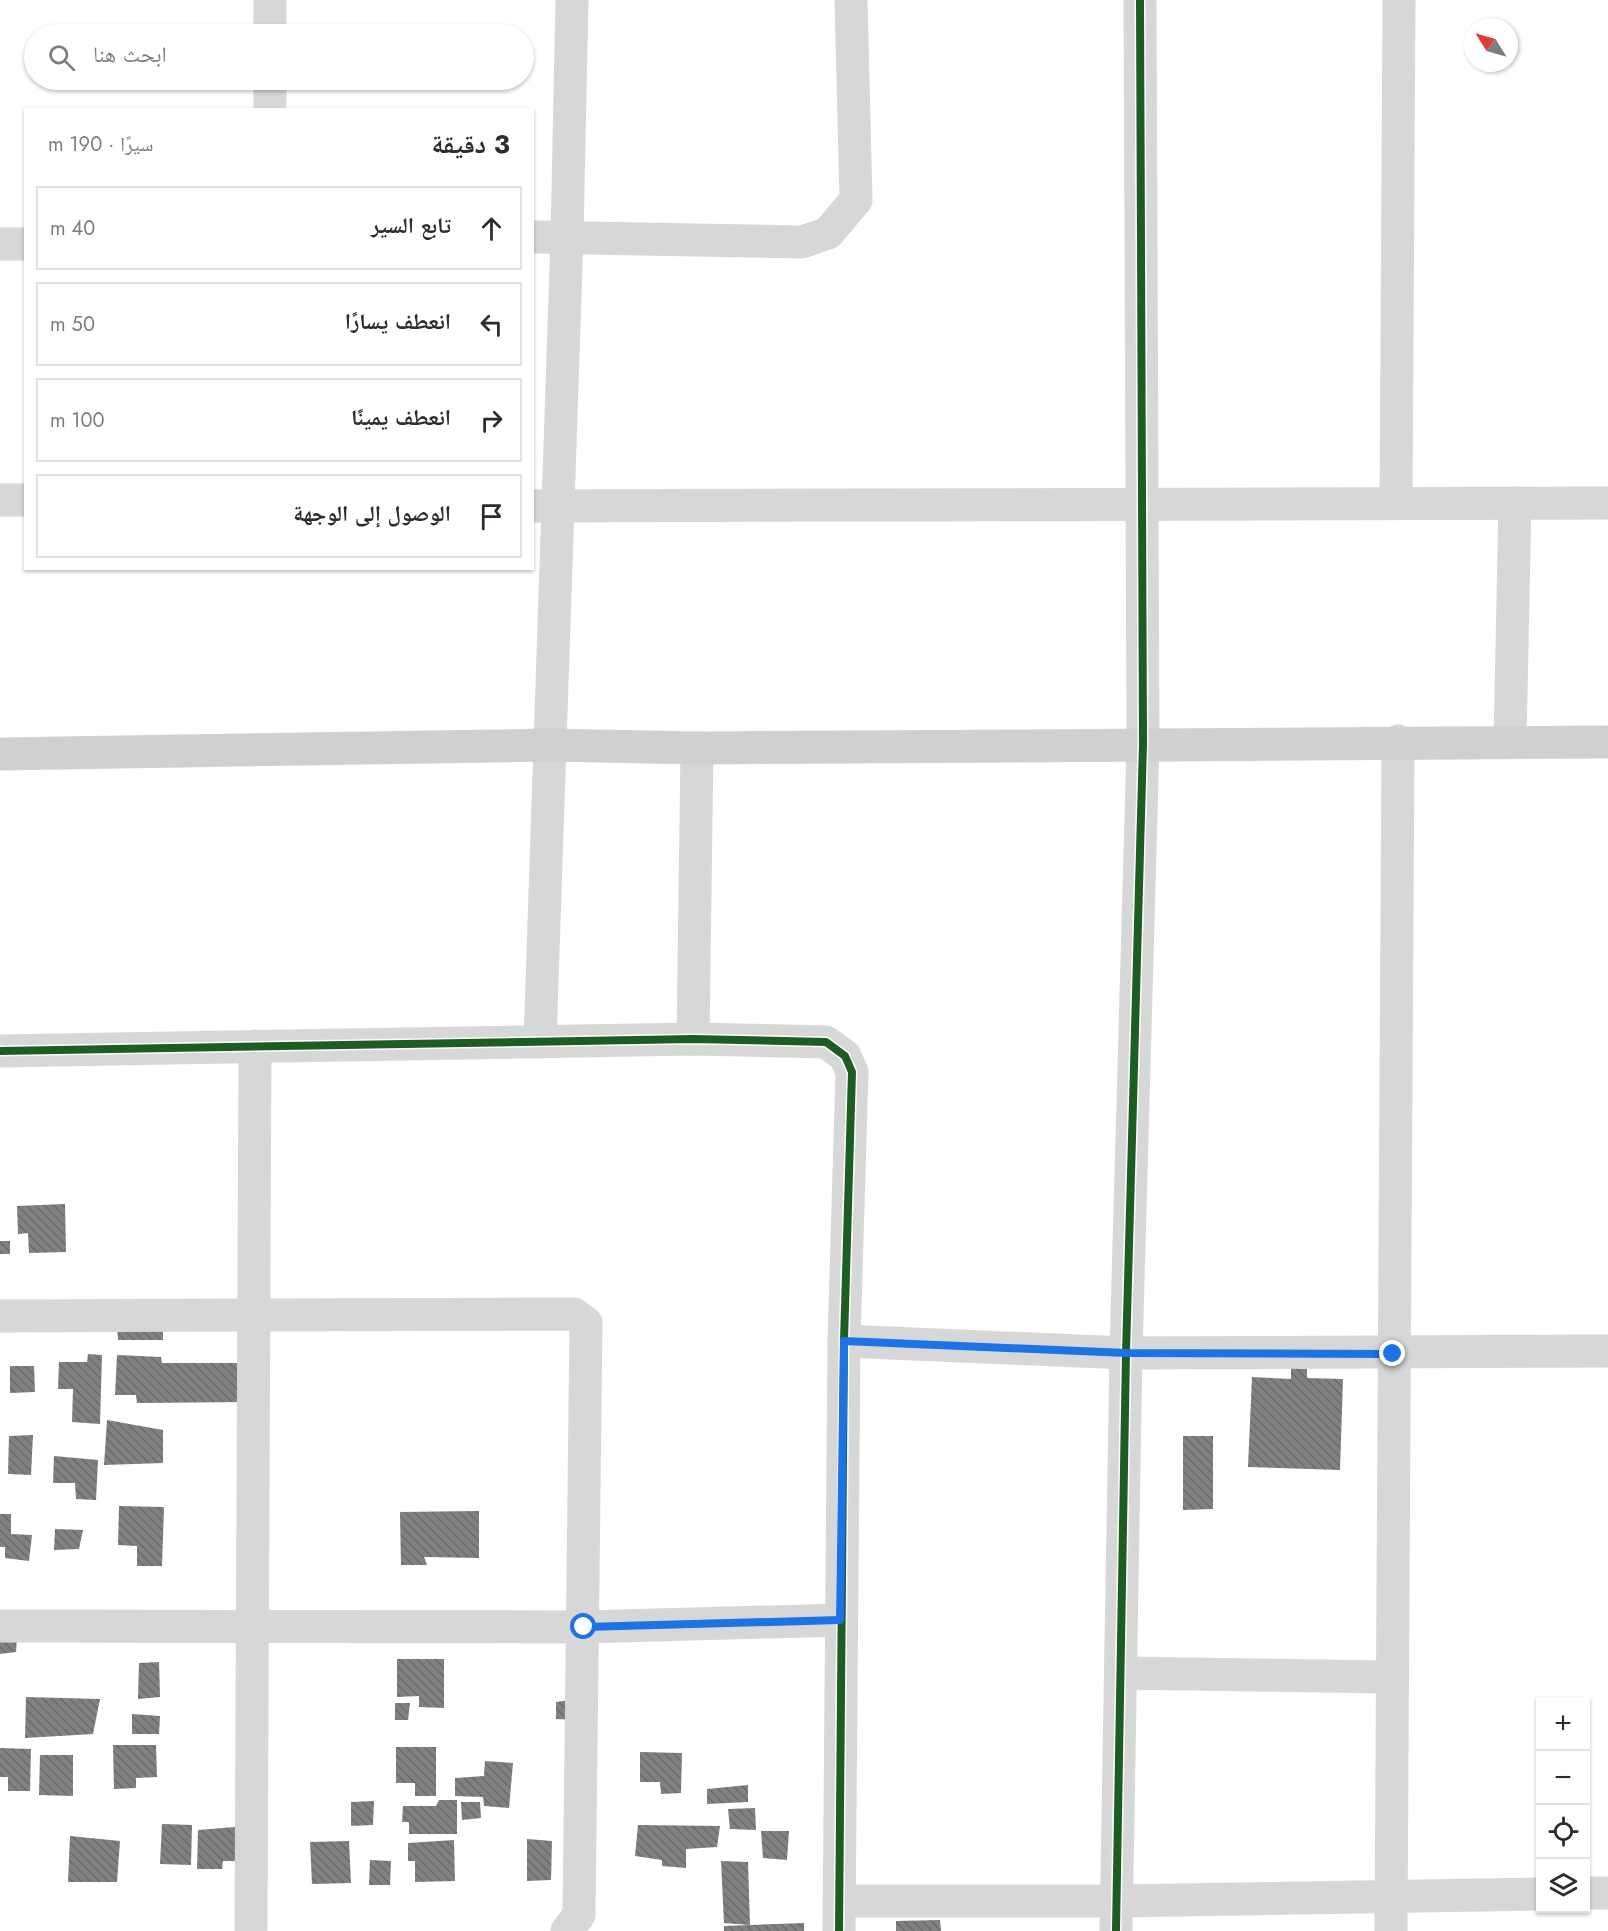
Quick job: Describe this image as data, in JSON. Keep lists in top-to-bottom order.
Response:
{
  "north": "top left",
  "page": {
    "search": "ابحث هنا",
    "heading": ["3 دقيقة", "سيرًا · 190 m"],
    "list": [
      ["تابع السير", "40 m"],
      ["انعطف يسارًا", "50 m"],
      ["انعطف يمينًا", "100 m"],
      "الوصول إلى الوجهة"
    ],
    "map_buttons": ["+", "−"]
  }
}
